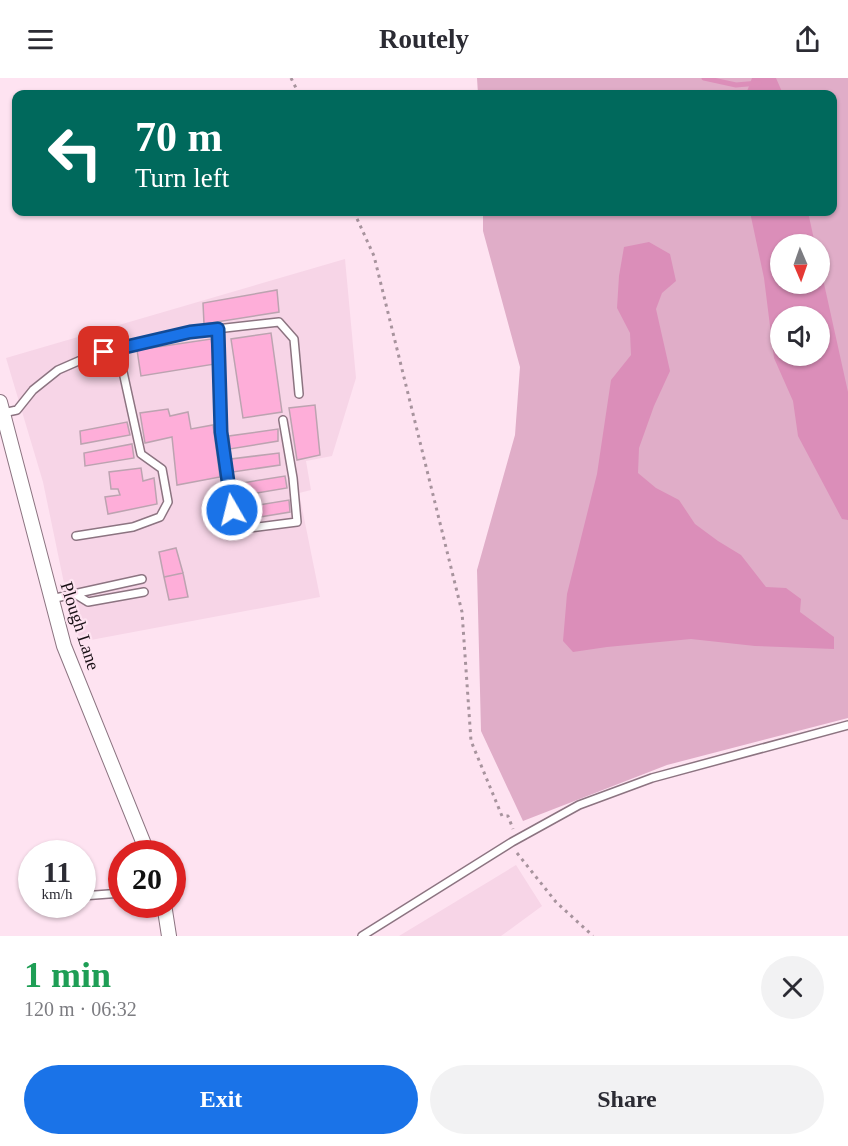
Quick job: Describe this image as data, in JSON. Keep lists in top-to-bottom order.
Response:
{
  "streets": {
    "street": ["Plough Lane"]
  },
  "north": "bottom",
  "page": {
    "header": "Routely",
    "turn": ["70 m", "Turn left"],
    "speed": "11 km/h",
    "limit": "20",
    "heading": ["1 min", "120 m · 06:32"],
    "buttons": ["Exit", "Share"]
  }
}
